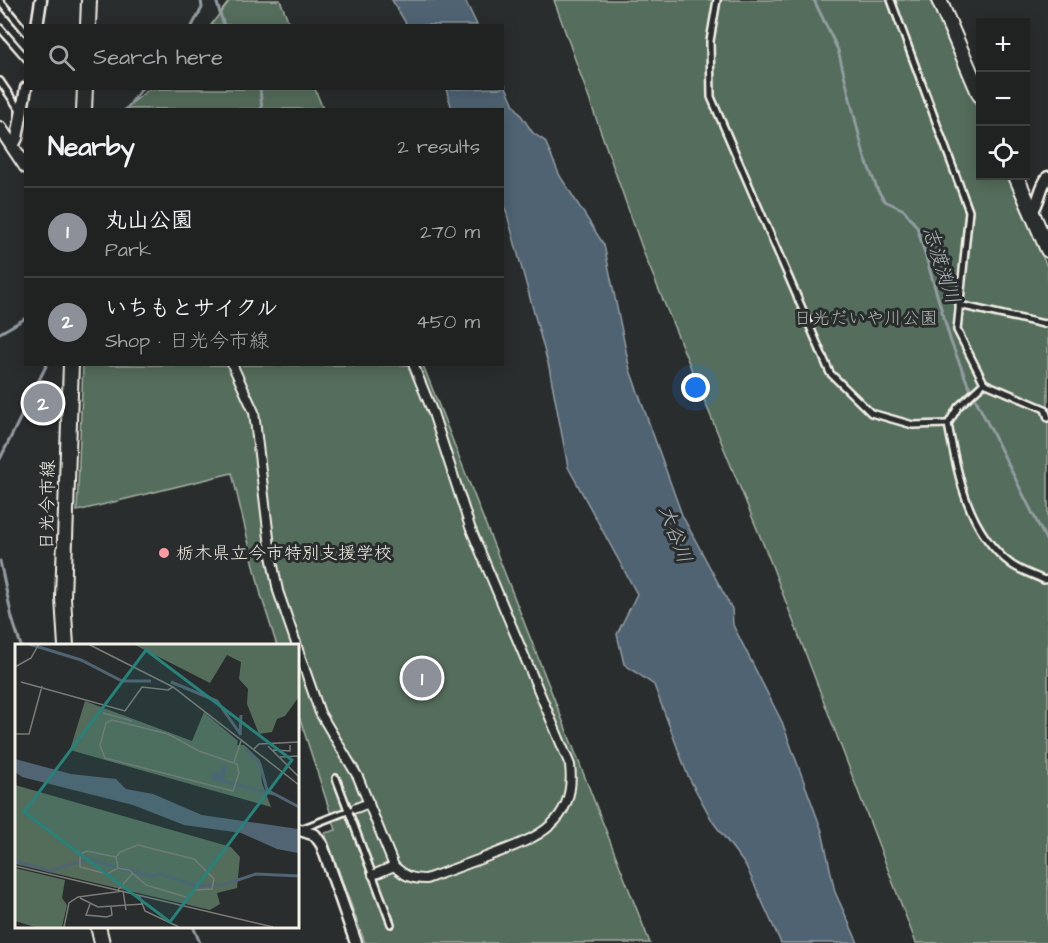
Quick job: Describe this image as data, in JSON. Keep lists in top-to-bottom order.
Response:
{
  "streets": {
    "main road": ["日光今市線"]
  },
  "water": ["志渡渕川", "大谷川"],
  "parks": ["日光だいや川公園"],
  "places": ["栃木県立今市特別支援学校"],
  "page": {
    "map_buttons": ["+", "−"],
    "search": "Search here",
    "heading": ["Nearby", "2 results"],
    "list": [
      {
        "mark": "1",
        "name": "丸山公園",
        "note": "Park",
        "value": "270 m"
      },
      {
        "mark": "2",
        "name": "いちもとサイクル",
        "note": "Shop · 日光今市線",
        "value": "450 m"
      }
    ],
    "pins": ["2", "1"]
  }
}
